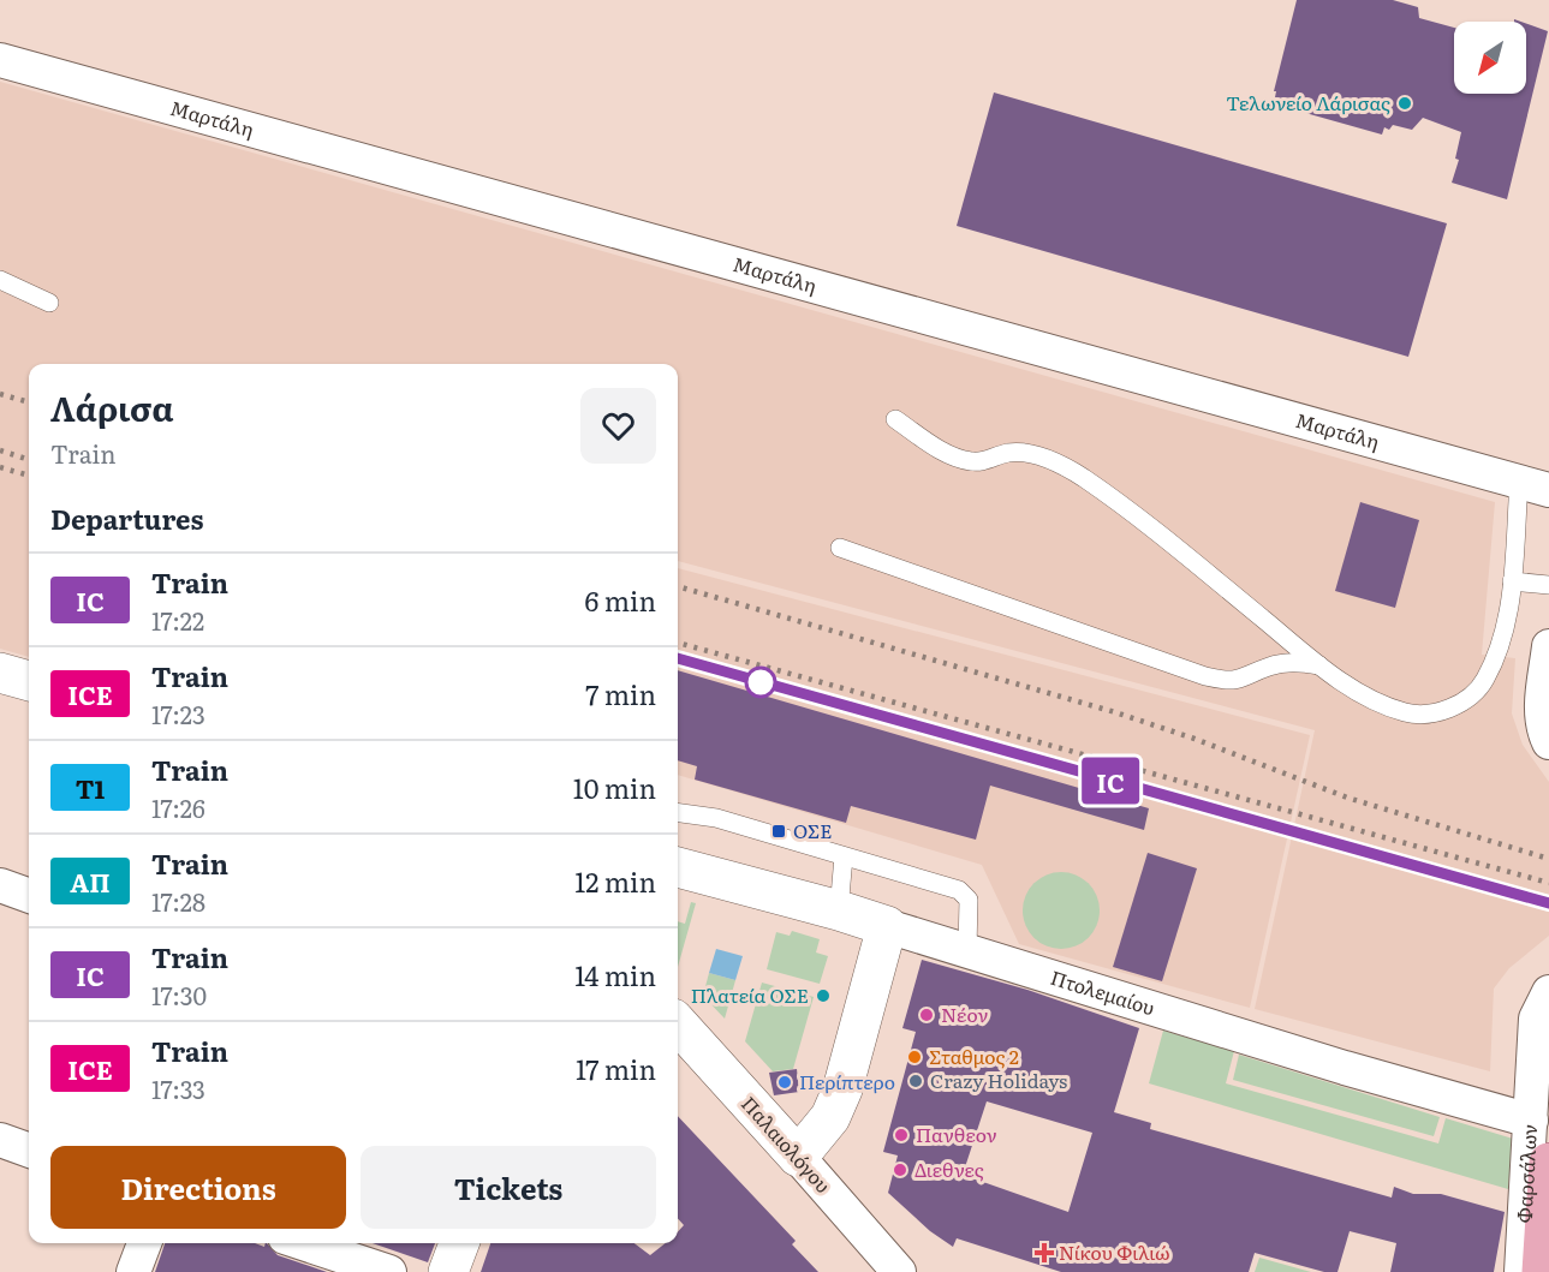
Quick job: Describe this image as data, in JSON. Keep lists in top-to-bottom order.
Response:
{
  "streets": {
    "main road": ["Φαρσάλων"],
    "street": ["Μαρτάλη", "Πτολεμαίου", "Παλαιολόγου"]
  },
  "crossings": [
    ["Πτολεμαίου", "Φαρσάλων"]
  ],
  "places": {
    "other": [
      "Τελωνείο Λάρισας",
      "Πλατεία ΟΣΕ",
      "Νέον",
      "Σταθμος 2",
      "Crazy Holidays",
      "Περίπτερο",
      "Πανθεον",
      "Διεθνες"
    ],
    "transit": ["ΟΣΕ"],
    "health": ["Νίκου Φιλιώ"]
  },
  "north": "bottom left",
  "page": {
    "on_map": "IC",
    "heading": [
      ["Λάρισα", "Train"],
      "Departures"
    ],
    "list": [
      {
        "mark": "IC",
        "name": "Train",
        "note": "17:22",
        "value": "6 min"
      },
      {
        "mark": "ICE",
        "name": "Train",
        "note": "17:23",
        "value": "7 min"
      },
      {
        "mark": "T1",
        "name": "Train",
        "note": "17:26",
        "value": "10 min"
      },
      {
        "mark": "ΑΠ",
        "name": "Train",
        "note": "17:28",
        "value": "12 min"
      },
      {
        "mark": "IC",
        "name": "Train",
        "note": "17:30",
        "value": "14 min"
      },
      {
        "mark": "ICE",
        "name": "Train",
        "note": "17:33",
        "value": "17 min"
      }
    ],
    "buttons": ["Directions", "Tickets"]
  }
}
